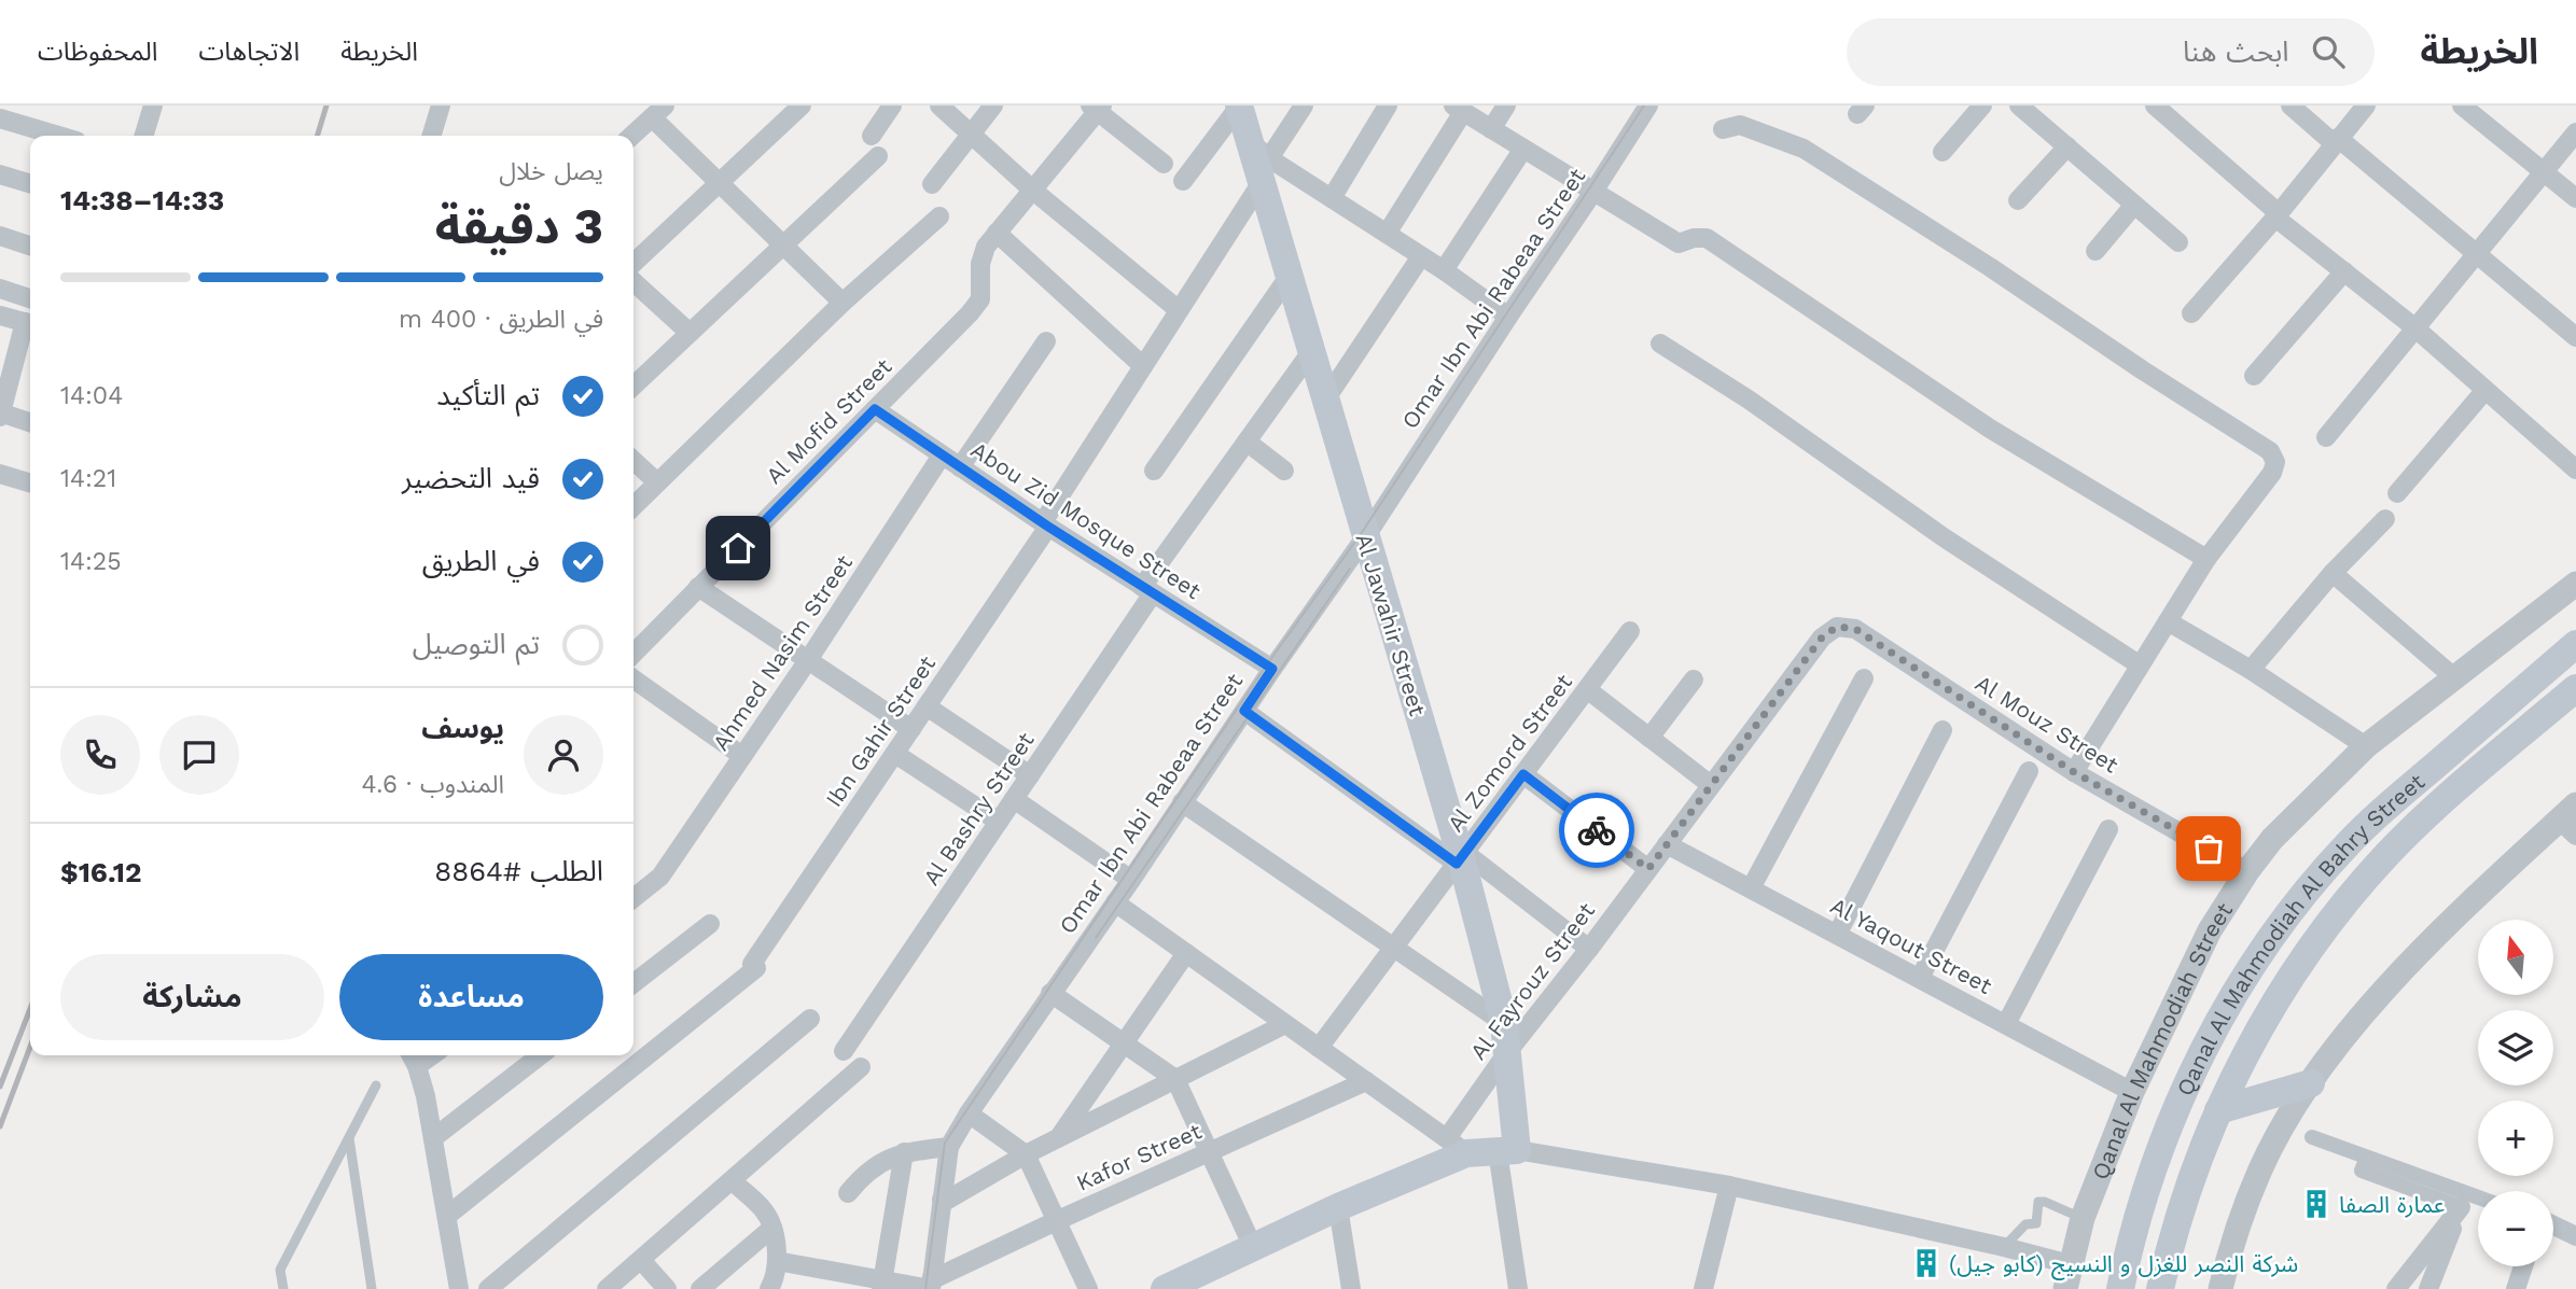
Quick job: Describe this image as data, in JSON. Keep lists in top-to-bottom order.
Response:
{
  "streets": {
    "main road": ["Al Jawahir Street", "Qanal Al Mahmodiah Al Bahry Street"],
    "street": [
      "Omar Ibn Abi Rabeaa Street",
      "Al Mofid Street",
      "Abou Zid Mosque Street",
      "Ahmed Nasim Street",
      "Al Mouz Street",
      "Ibn Gahir Street",
      "Al Zomord Street",
      "Al Bashry Street",
      "Al Yaqout Street",
      "Al Fayrouz Street",
      "Qanal Al Mahmodiah Street",
      "Kafor Street"
    ]
  },
  "crossings": [
    ["Omar Ibn Abi Rabeaa Street", "Abou Zid Mosque Street"],
    ["Omar Ibn Abi Rabeaa Street", "Al Jawahir Street"],
    ["Omar Ibn Abi Rabeaa Street", "Kafor Street"],
    ["Al Mofid Street", "Abou Zid Mosque Street"],
    ["Abou Zid Mosque Street", "Ahmed Nasim Street"],
    ["Abou Zid Mosque Street", "Ibn Gahir Street"],
    ["Abou Zid Mosque Street", "Al Bashry Street"],
    ["Al Jawahir Street", "Ibn Gahir Street"],
    ["Al Jawahir Street", "Al Zomord Street"],
    ["Al Jawahir Street", "Al Bashry Street"],
    ["Al Jawahir Street", "Al Fayrouz Street"],
    ["Al Mouz Street", "Al Fayrouz Street"],
    ["Al Mouz Street", "Qanal Al Mahmodiah Street"],
    ["Al Yaqout Street", "Al Fayrouz Street"],
    ["Al Yaqout Street", "Qanal Al Mahmodiah Street"]
  ],
  "places": {
    "building": ["عمارة الصفا", "شركة النصر للغزل و النسيج (كابو جيل)"]
  },
  "north": "top",
  "page": {
    "header": "الخريطة",
    "search": "ابحث هنا",
    "nav": ["الخريطة", "الاتجاهات", "المحفوظات"],
    "heading": ["3 دقيقة", "يصل خلال", "14:33–14:38"],
    "panel": [
      "يوسف",
      "المندوب · 4.6",
      "الطلب #8864",
      "$16.12"
    ],
    "bar": "في الطريق · 400 m",
    "list": [
      ["تم التأكيد", "14:04"],
      ["قيد التحضير", "14:21"],
      ["في الطريق", "14:25"],
      "تم التوصيل"
    ],
    "map_buttons": ["+", "−"],
    "buttons": ["مساعدة", "مشاركة"]
  }
}
